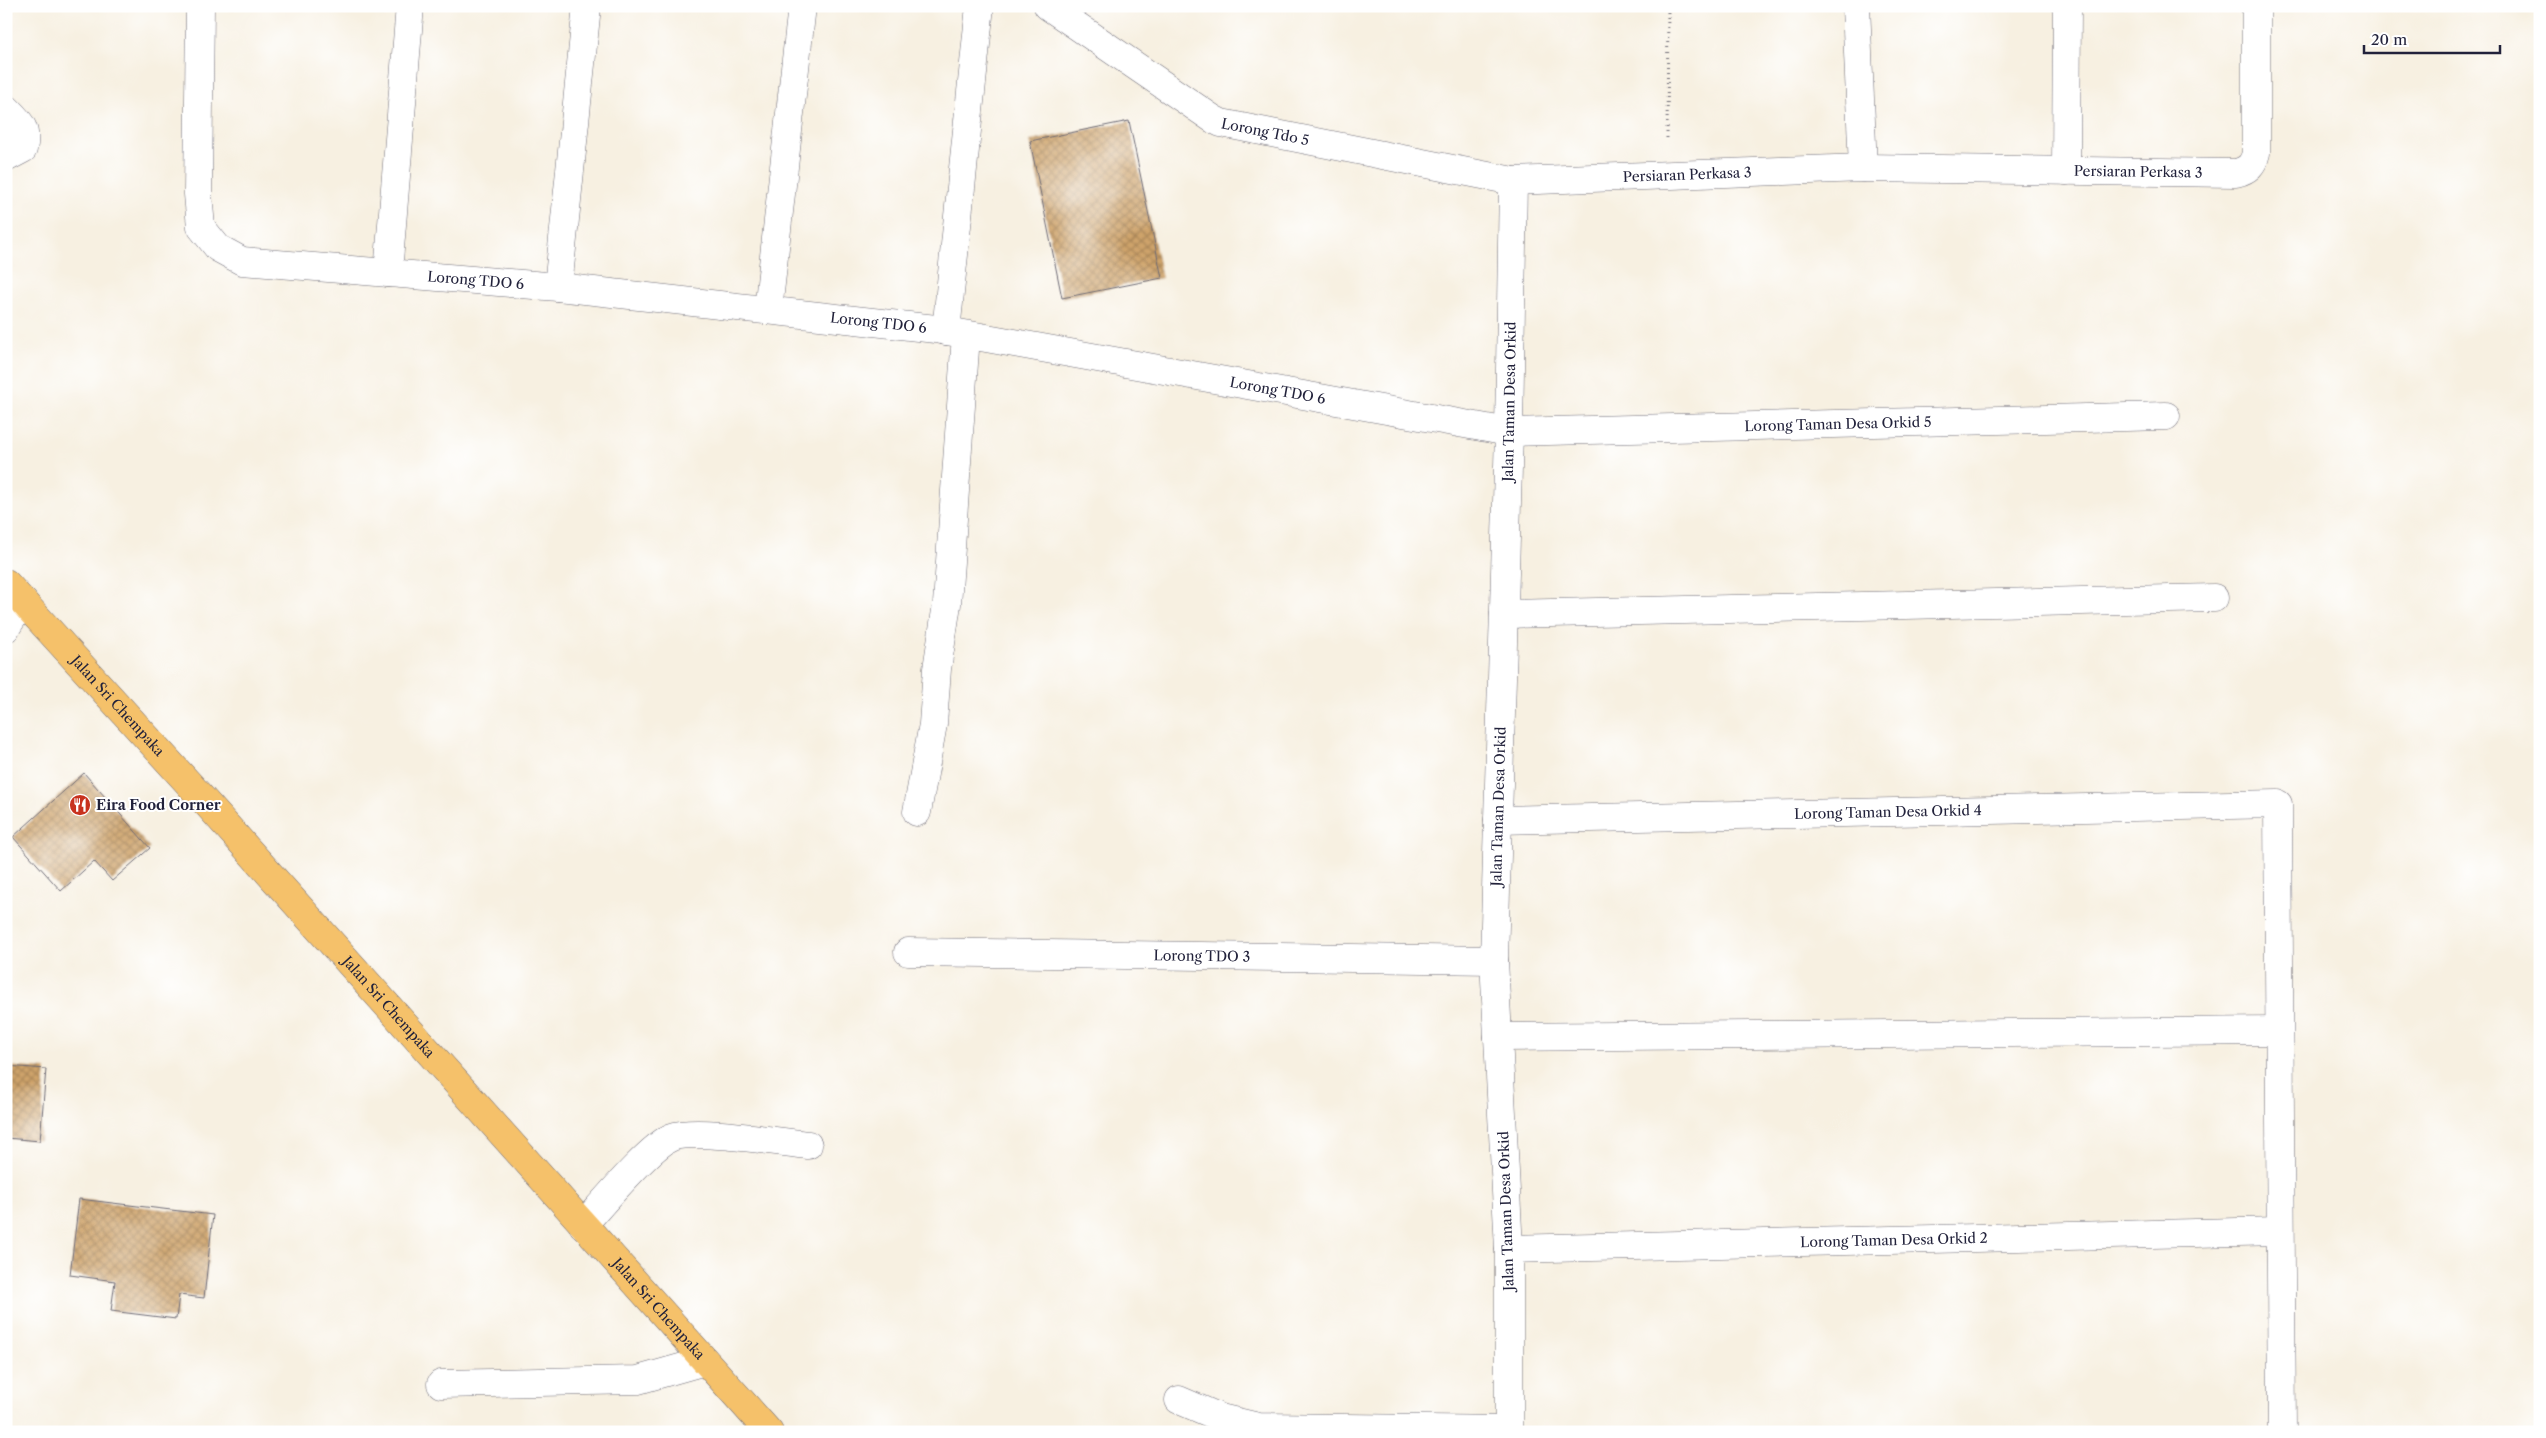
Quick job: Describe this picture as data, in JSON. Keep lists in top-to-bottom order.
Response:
{
  "streets": {
    "main road": ["Jalan Sri Chempaka"],
    "street": [
      "Lorong Tdo 5",
      "Persiaran Perkasa 3",
      "Lorong TDO 6",
      "Jalan Taman Desa Orkid",
      "Lorong Taman Desa Orkid 5",
      "Lorong Taman Desa Orkid 4",
      "Lorong TDO 3",
      "Lorong Taman Desa Orkid 2"
    ]
  },
  "crossings": [
    ["Lorong Tdo 5", "Persiaran Perkasa 3"],
    ["Lorong Tdo 5", "Jalan Taman Desa Orkid"],
    ["Persiaran Perkasa 3", "Jalan Taman Desa Orkid"],
    ["Lorong TDO 6", "Jalan Taman Desa Orkid"],
    ["Lorong TDO 6", "Lorong Taman Desa Orkid 5"],
    ["Jalan Taman Desa Orkid", "Lorong Taman Desa Orkid 5"],
    ["Jalan Taman Desa Orkid", "Lorong Taman Desa Orkid 4"],
    ["Jalan Taman Desa Orkid", "Lorong TDO 3"],
    ["Jalan Taman Desa Orkid", "Lorong Taman Desa Orkid 2"]
  ],
  "places": {
    "restaurant": ["Eira Food Corner"]
  },
  "scale_bar": "20 m"
}
